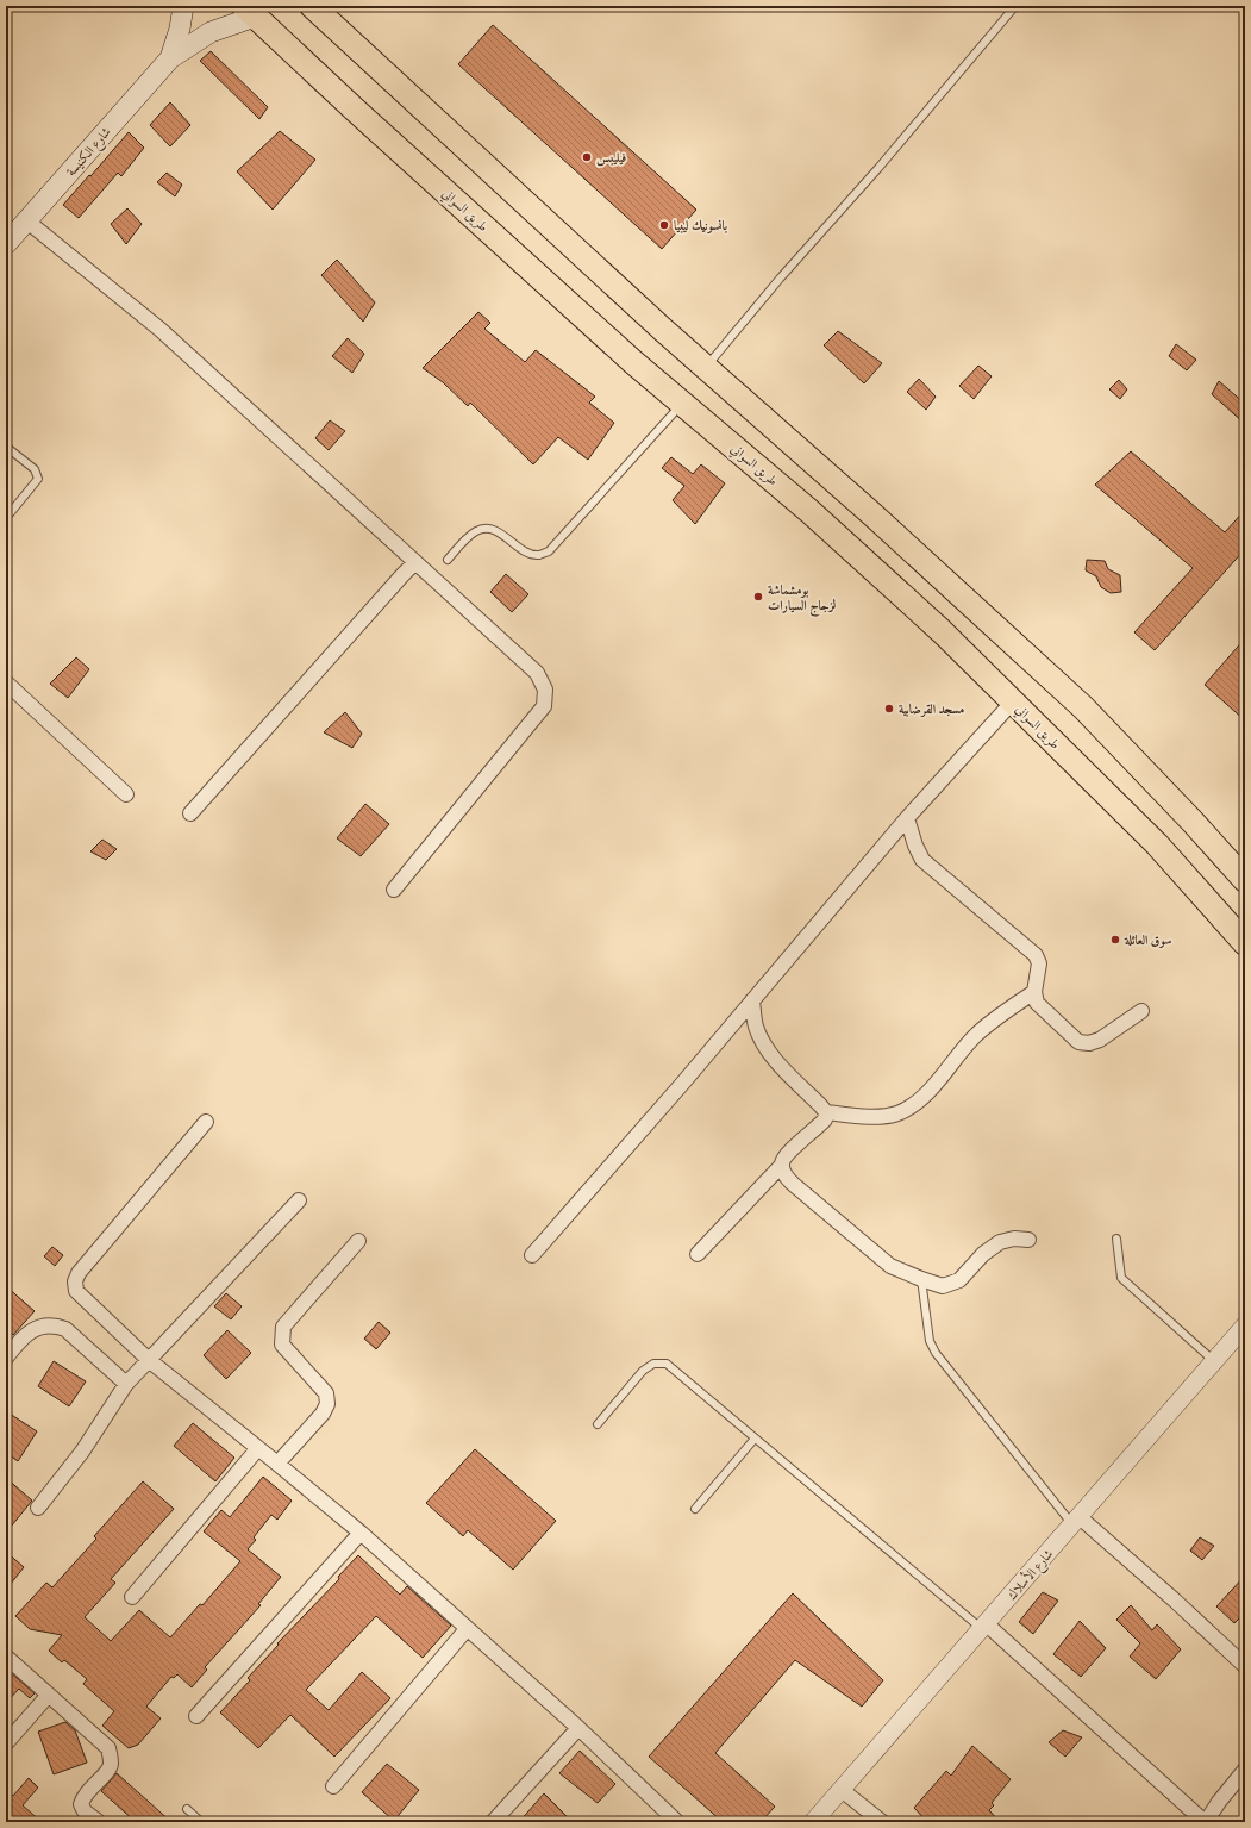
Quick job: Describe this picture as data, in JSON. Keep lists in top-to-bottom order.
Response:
{
  "streets": {
    "highway": ["طريق السواني"],
    "main road": ["شارع الكنيسة"],
    "street": ["شارع الأسلاك"]
  },
  "crossings": [
    ["شارع الكنيسة", "طريق السواني"]
  ],
  "places": [
    "فيليبس",
    "بانسونيك ليبيا",
    "بومشماشة لزجاج السيارات",
    "مسجد القرضابية",
    "سوق العائلة"
  ]
}
